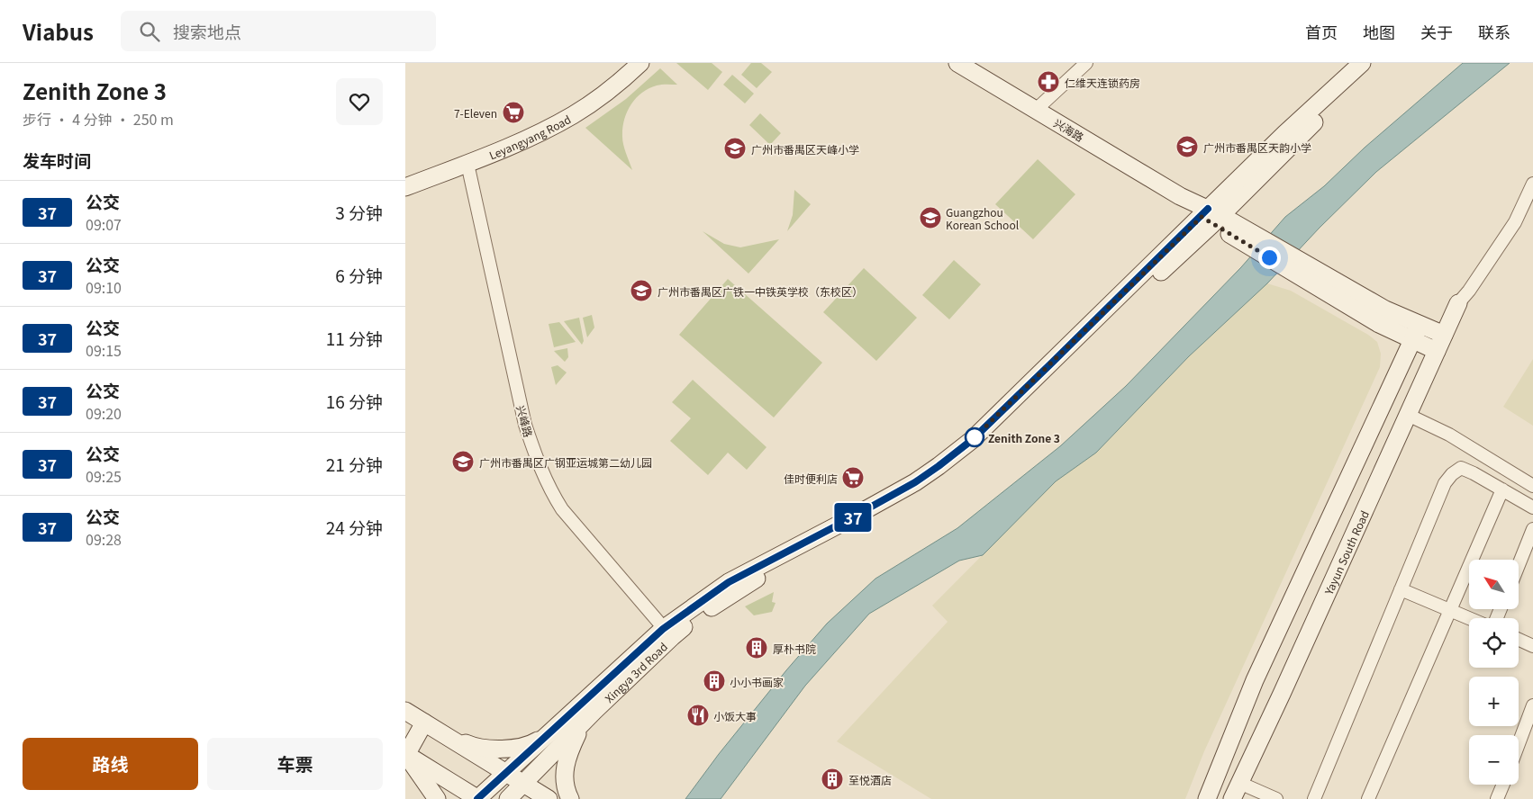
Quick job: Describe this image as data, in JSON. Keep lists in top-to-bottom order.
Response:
{
  "streets": {
    "street": [
      "兴海路",
      "Leyangyang Road",
      "兴峰路",
      "Yayun South Road",
      "Xingya 3rd Road"
    ]
  },
  "crossings": [
    ["兴海路", "Xingya 3rd Road"],
    ["Leyangyang Road", "兴峰路"],
    ["兴峰路", "Xingya 3rd Road"]
  ],
  "places": {
    "pharmacy": ["仁维天连锁药房"],
    "supermarket": ["7-Eleven", "佳时便利店"],
    "school or university": [
      "广州市番禺区天韵小学",
      "广州市番禺区天峰小学",
      "Guangzhou Korean School",
      "广州市番禺区广铁一中铁英学校（东校区）",
      "广州市番禺区广钢亚运城第二幼儿园"
    ],
    "other": ["Zenith Zone 3"],
    "building": ["厚朴书院", "小小书画家", "至悦酒店"],
    "restaurant": ["小饭大事"]
  },
  "lines": ["bus line 37"],
  "north": "top left",
  "page": {
    "header": "Viabus",
    "search": "搜索地点",
    "nav": [
      "首页",
      "地图",
      "关于",
      "联系"
    ],
    "heading": [
      ["Zenith Zone 3", "步行 · 4 分钟 · 250 m"],
      "发车时间"
    ],
    "on_map": "37",
    "list": [
      {
        "mark": "37",
        "name": "公交",
        "note": "09:07",
        "value": "3 分钟"
      },
      {
        "mark": "37",
        "name": "公交",
        "note": "09:10",
        "value": "6 分钟"
      },
      {
        "mark": "37",
        "name": "公交",
        "note": "09:15",
        "value": "11 分钟"
      },
      {
        "mark": "37",
        "name": "公交",
        "note": "09:20",
        "value": "16 分钟"
      },
      {
        "mark": "37",
        "name": "公交",
        "note": "09:25",
        "value": "21 分钟"
      },
      {
        "mark": "37",
        "name": "公交",
        "note": "09:28",
        "value": "24 分钟"
      }
    ],
    "map_buttons": ["+", "−"],
    "buttons": ["路线", "车票"]
  }
}
